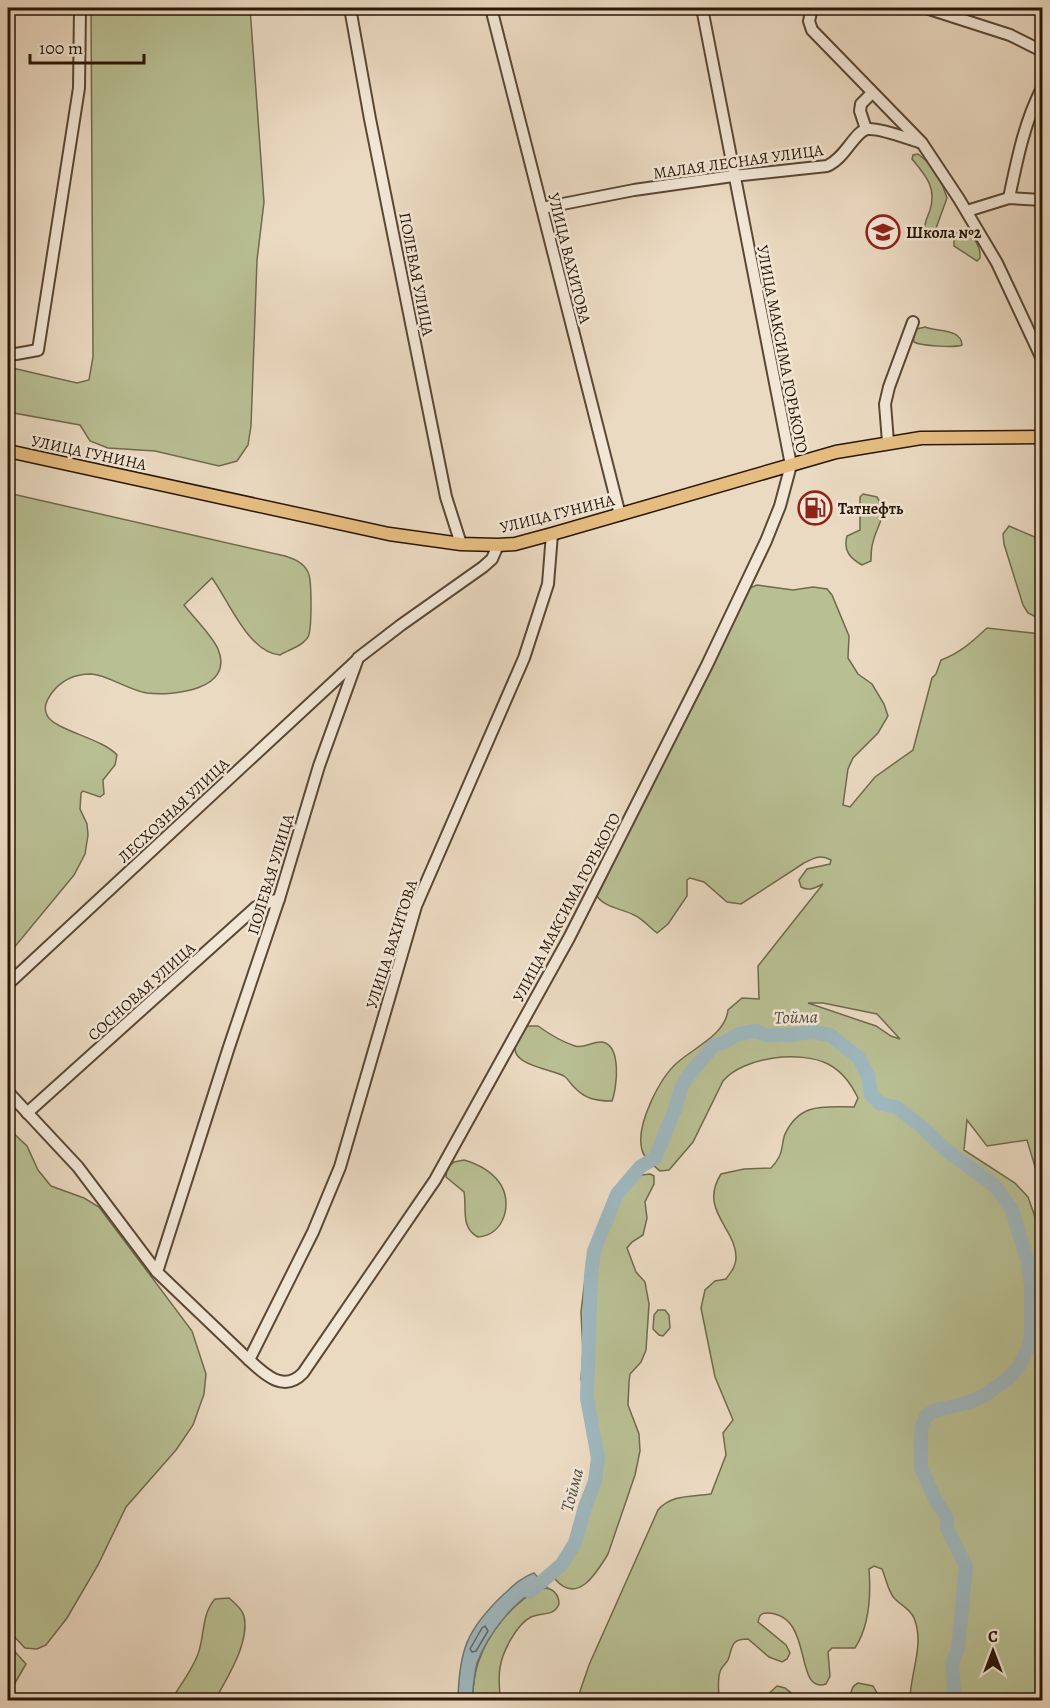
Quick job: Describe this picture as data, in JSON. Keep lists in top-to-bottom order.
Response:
{
  "streets": {
    "main road": ["УЛИЦА ГУНИНА"],
    "street": [
      "МАЛАЯ ЛЕСНАЯ УЛИЦА",
      "УЛИЦА ВАХИТОВА",
      "ПОЛЕВАЯ УЛИЦА",
      "УЛИЦА МАКСИМА ГОРЬКОГО",
      "ЛЕСХОЗНАЯ УЛИЦА",
      "СОСНОВАЯ УЛИЦА"
    ]
  },
  "crossings": [
    ["МАЛАЯ ЛЕСНАЯ УЛИЦА", "УЛИЦА ВАХИТОВА"],
    ["МАЛАЯ ЛЕСНАЯ УЛИЦА", "УЛИЦА МАКСИМА ГОРЬКОГО"],
    ["УЛИЦА ВАХИТОВА", "УЛИЦА МАКСИМА ГОРЬКОГО"],
    ["УЛИЦА ВАХИТОВА", "УЛИЦА ГУНИНА"],
    ["ПОЛЕВАЯ УЛИЦА", "УЛИЦА МАКСИМА ГОРЬКОГО"],
    ["ПОЛЕВАЯ УЛИЦА", "УЛИЦА ГУНИНА"],
    ["ПОЛЕВАЯ УЛИЦА", "ЛЕСХОЗНАЯ УЛИЦА"],
    ["ПОЛЕВАЯ УЛИЦА", "СОСНОВАЯ УЛИЦА"],
    ["УЛИЦА МАКСИМА ГОРЬКОГО", "УЛИЦА ГУНИНА"],
    ["УЛИЦА МАКСИМА ГОРЬКОГО", "СОСНОВАЯ УЛИЦА"]
  ],
  "water": ["Тойма"],
  "places": {
    "school or university": ["Школа №2"],
    "fuel station": ["Татнефть"]
  },
  "scale_bar": "100 m",
  "north": "top"
}
